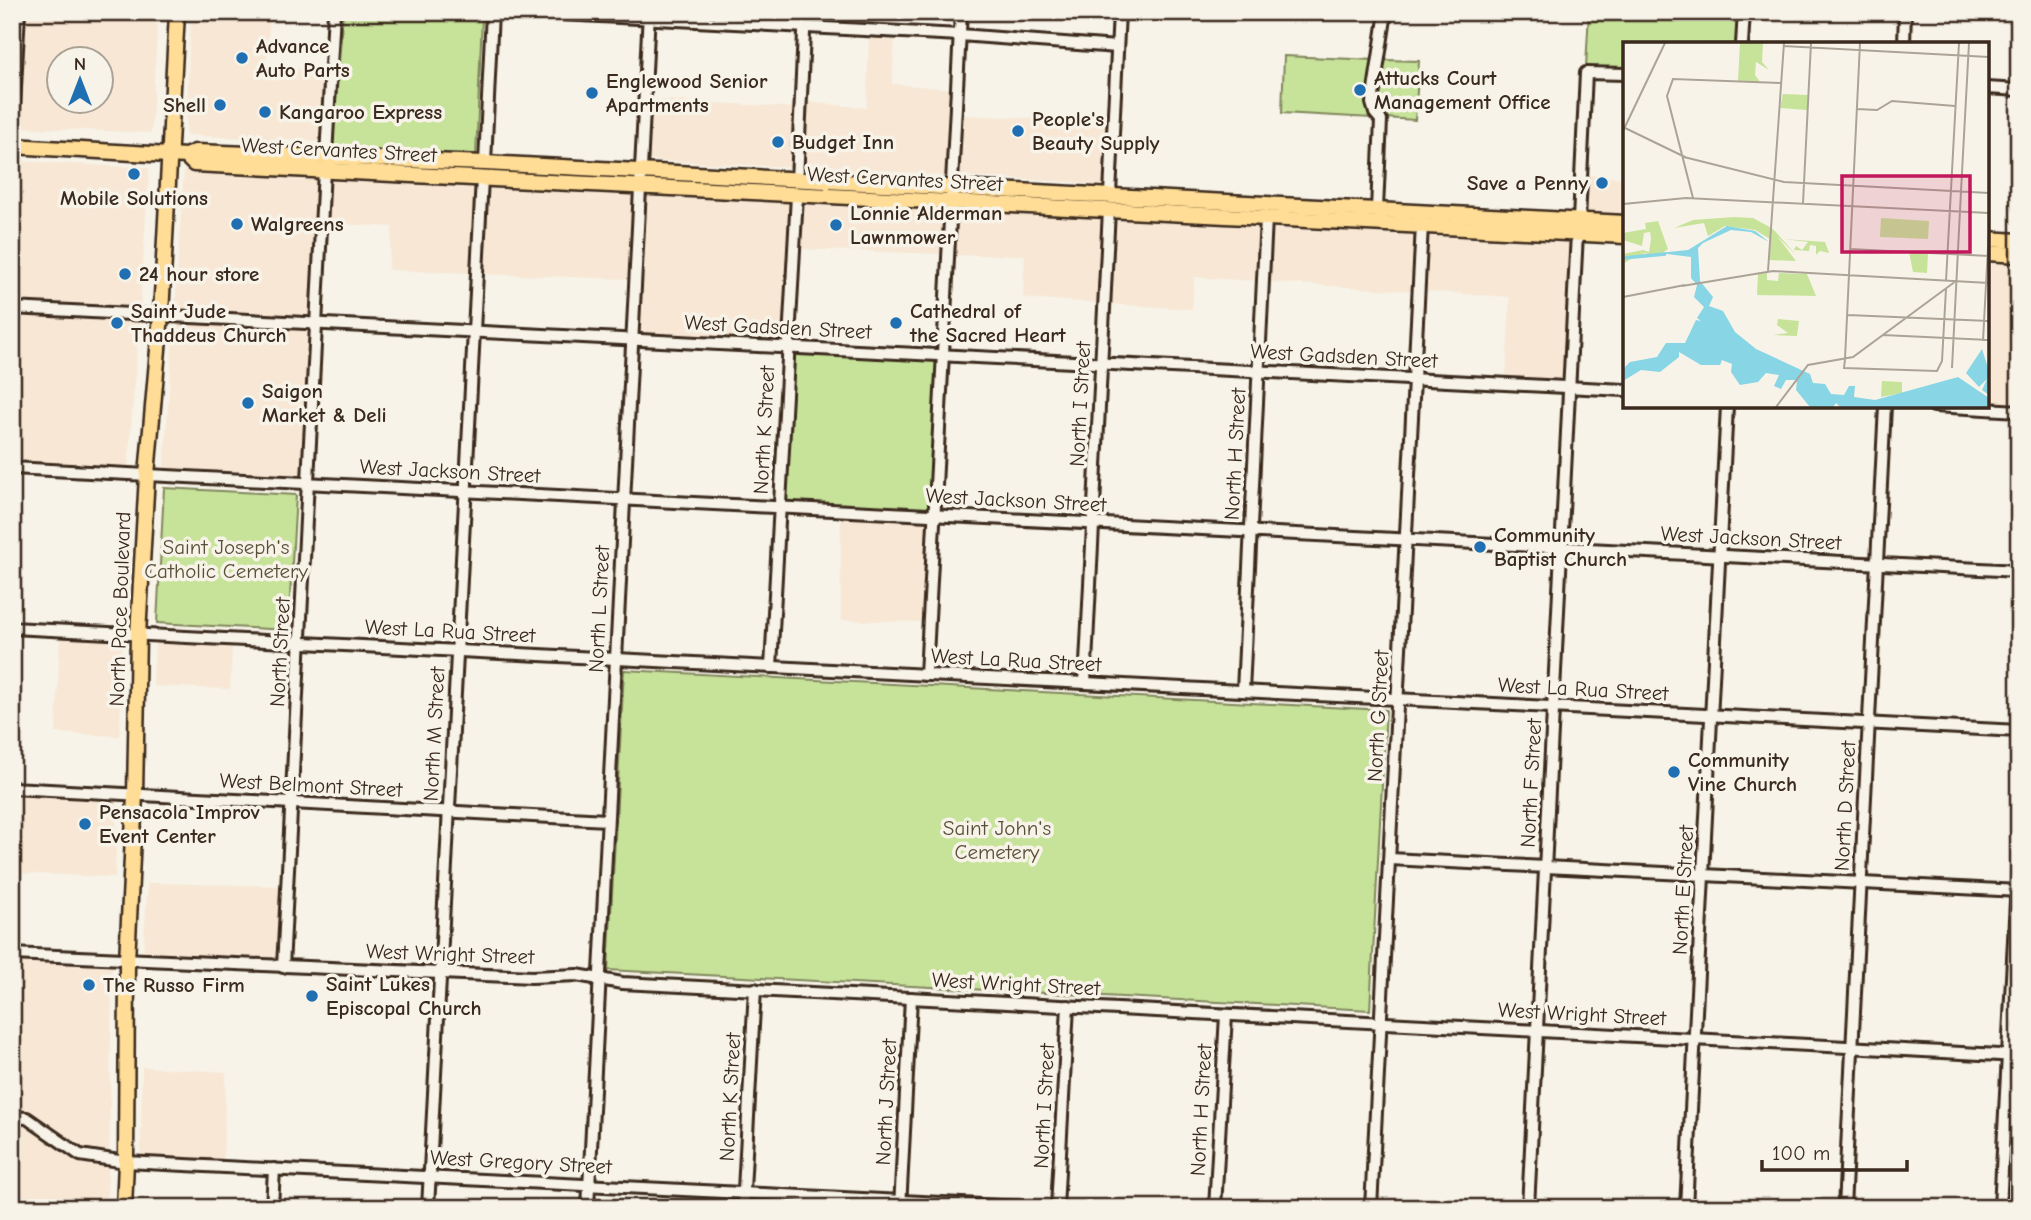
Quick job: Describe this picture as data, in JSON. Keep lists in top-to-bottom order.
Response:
{
  "streets": {
    "main road": ["West Cervantes Street", "North Pace Boulevard"],
    "street": [
      "West Gadsden Street",
      "North I Street",
      "North K Street",
      "North H Street",
      "West Jackson Street",
      "North L Street",
      "West La Rua Street",
      "North Street",
      "North G Street",
      "North M Street",
      "North F Street",
      "West Belmont Street",
      "North D Street",
      "North E Street",
      "West Wright Street",
      "North J Street",
      "West Gregory Street"
    ]
  },
  "crossings": [
    ["West Cervantes Street", "North I Street"],
    ["West Cervantes Street", "North K Street"],
    ["West Cervantes Street", "North H Street"],
    ["West Cervantes Street", "North Pace Boulevard"],
    ["West Cervantes Street", "North L Street"],
    ["West Cervantes Street", "North Street"],
    ["West Cervantes Street", "North G Street"],
    ["West Cervantes Street", "North M Street"],
    ["West Cervantes Street", "North F Street"],
    ["West Gadsden Street", "North I Street"],
    ["West Gadsden Street", "North K Street"],
    ["West Gadsden Street", "North H Street"],
    ["West Gadsden Street", "North Pace Boulevard"],
    ["West Gadsden Street", "North L Street"],
    ["West Gadsden Street", "North Street"],
    ["West Gadsden Street", "North G Street"],
    ["West Gadsden Street", "North M Street"],
    ["West Gadsden Street", "North F Street"],
    ["North I Street", "West Jackson Street"],
    ["North I Street", "West La Rua Street"],
    ["North I Street", "West Wright Street"],
    ["North K Street", "West Jackson Street"],
    ["North K Street", "West La Rua Street"],
    ["North K Street", "West Wright Street"],
    ["North K Street", "West Gregory Street"],
    ["North H Street", "West Jackson Street"],
    ["North H Street", "West La Rua Street"],
    ["North H Street", "West Wright Street"],
    ["West Jackson Street", "North Pace Boulevard"],
    ["West Jackson Street", "North L Street"],
    ["West Jackson Street", "North Street"],
    ["West Jackson Street", "North G Street"],
    ["West Jackson Street", "North M Street"],
    ["West Jackson Street", "North F Street"],
    ["West Jackson Street", "North D Street"],
    ["West Jackson Street", "North E Street"],
    ["North Pace Boulevard", "West La Rua Street"],
    ["North Pace Boulevard", "West Belmont Street"],
    ["North Pace Boulevard", "West Wright Street"],
    ["North Pace Boulevard", "West Gregory Street"],
    ["North L Street", "West La Rua Street"],
    ["North L Street", "West Belmont Street"],
    ["North L Street", "West Wright Street"],
    ["North L Street", "West Gregory Street"],
    ["West La Rua Street", "North Street"],
    ["West La Rua Street", "North G Street"],
    ["West La Rua Street", "North M Street"],
    ["West La Rua Street", "North F Street"],
    ["West La Rua Street", "North D Street"],
    ["West La Rua Street", "North E Street"],
    ["North Street", "West Belmont Street"],
    ["North Street", "West Wright Street"],
    ["North G Street", "West Wright Street"],
    ["North M Street", "West Belmont Street"],
    ["North M Street", "West Wright Street"],
    ["North M Street", "West Gregory Street"],
    ["North F Street", "West Wright Street"],
    ["North D Street", "West Wright Street"],
    ["North E Street", "West Wright Street"],
    ["West Wright Street", "North J Street"],
    ["North J Street", "West Gregory Street"]
  ],
  "parks": ["Saint Joseph's Catholic Cemetery", "Saint John's Cemetery"],
  "places": [
    "Advance Auto Parts",
    "Attucks Court Management Office",
    "Englewood Senior Apartments",
    "Shell",
    "Kangaroo Express",
    "People's Beauty Supply",
    "Budget Inn",
    "Mobile Solutions",
    "Save a Penny",
    "Walgreens",
    "Lonnie Alderman Lawnmower",
    "24 hour store",
    "Saint Jude Thaddeus Church",
    "Cathedral of the Sacred Heart",
    "Saigon Market & Deli",
    "Community Baptist Church",
    "Community Vine Church",
    "Pensacola Improv Event Center",
    "The Russo Firm",
    "Saint Lukes Episcopal Church"
  ],
  "scale_bar": "100 m",
  "north": "top"
}
